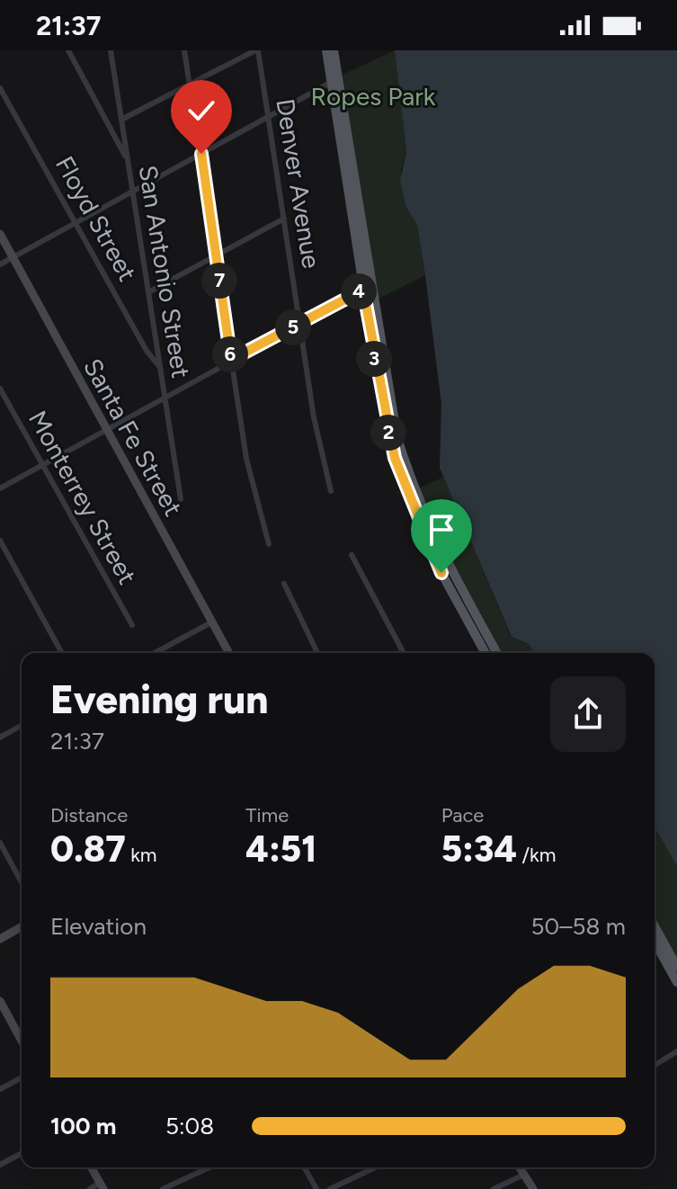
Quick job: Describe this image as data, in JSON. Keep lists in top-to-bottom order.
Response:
{
  "streets": {
    "main road": ["Santa Fe Street"],
    "street": [
      "Denver Avenue",
      "Floyd Street",
      "San Antonio Street",
      "Monterrey Street"
    ]
  },
  "crossings": [
    ["Floyd Street", "San Antonio Street"]
  ],
  "parks": ["Ropes Park"],
  "page": {
    "status": "21:37",
    "pins": [
      "7",
      "4",
      "5",
      "6",
      "3",
      "2"
    ],
    "heading": ["Evening run", "21:37"],
    "stats": [
      ["Distance", "0.87 km"],
      ["Time", "4:51"],
      ["Pace", "5:34 /km"]
    ],
    "chart": ["Elevation", "50–58 m"],
    "list": [
      {
        "name": "100 m",
        "note": "5:08"
      }
    ]
  }
}
